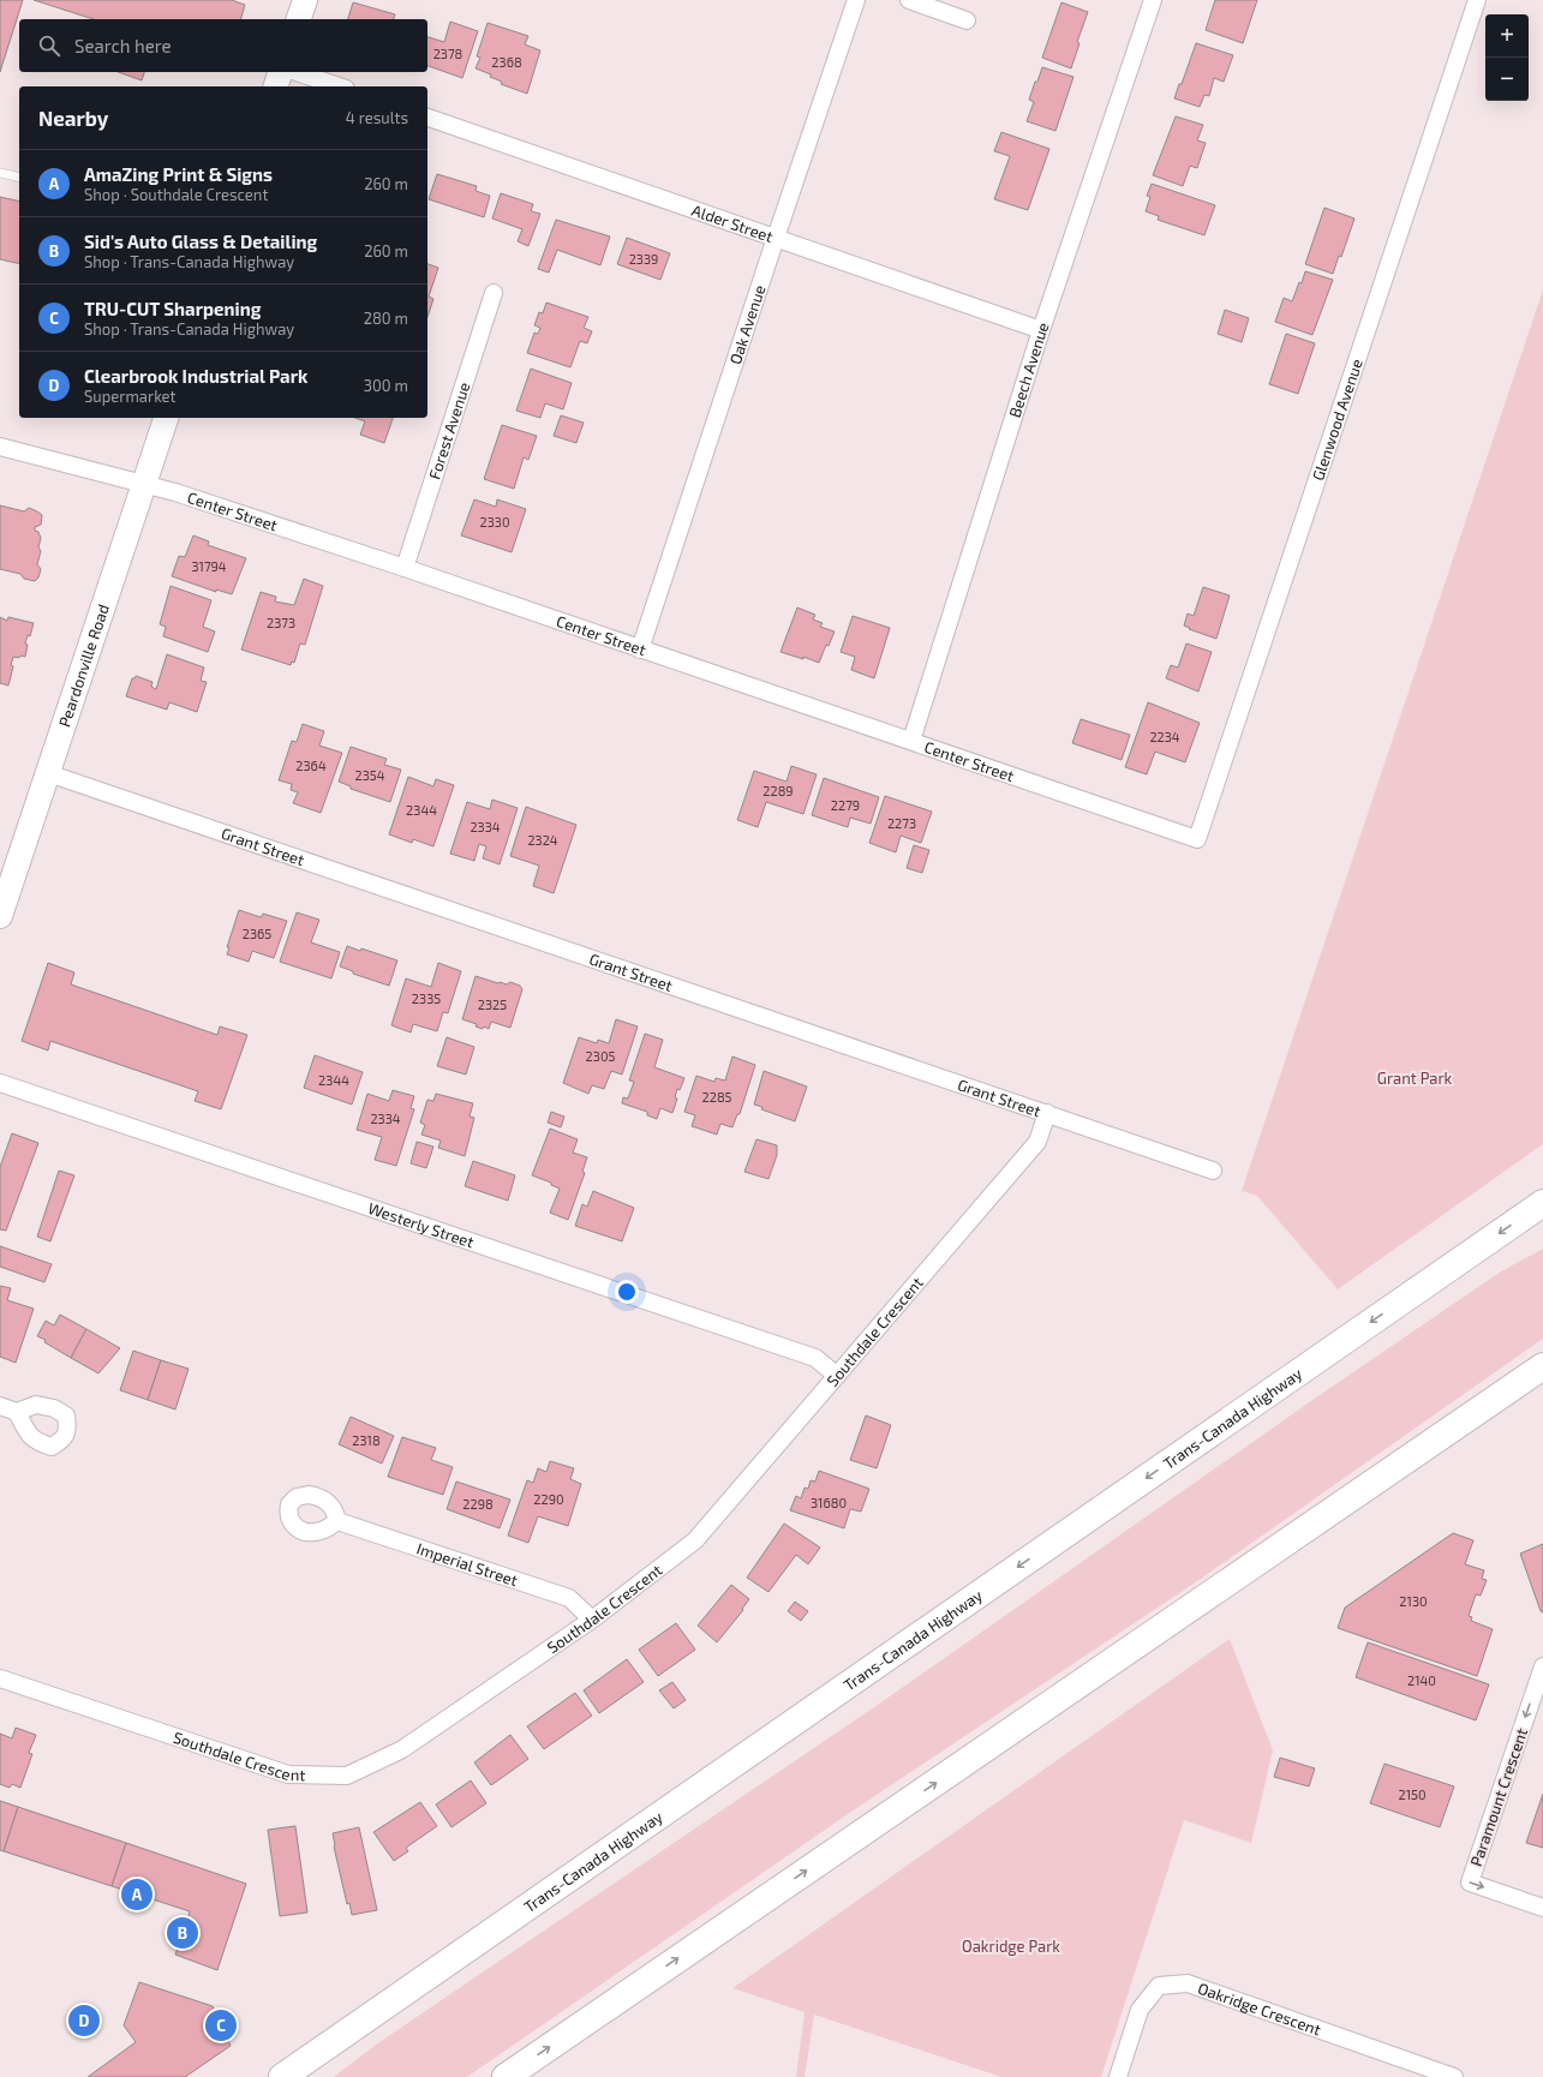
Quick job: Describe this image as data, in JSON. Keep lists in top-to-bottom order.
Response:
{
  "streets": {
    "highway": ["Trans-Canada Highway"],
    "main road": ["Peardonville Road"],
    "street": [
      "Alder Street",
      "Oak Avenue",
      "Beech Avenue",
      "Glenwood Avenue",
      "Forest Avenue",
      "Center Street",
      "Grant Street",
      "Westerly Street",
      "Southdale Crescent",
      "Imperial Street",
      "Paramount Crescent",
      "Oakridge Crescent"
    ]
  },
  "crossings": [
    ["Alder Street", "Oak Avenue"],
    ["Alder Street", "Beech Avenue"],
    ["Oak Avenue", "Center Street"],
    ["Beech Avenue", "Center Street"],
    ["Glenwood Avenue", "Center Street"],
    ["Forest Avenue", "Center Street"],
    ["Center Street", "Peardonville Road"],
    ["Peardonville Road", "Grant Street"],
    ["Grant Street", "Southdale Crescent"],
    ["Westerly Street", "Southdale Crescent"],
    ["Southdale Crescent", "Imperial Street"]
  ],
  "parks": ["Grant Park", "Oakridge Park"],
  "house_numbers": [
    "2378",
    "2368",
    "2339",
    "2330",
    "31794",
    "2373",
    "2234",
    "2364",
    "2354",
    "2289",
    "2279",
    "2344",
    "2273",
    "2334",
    "2324",
    "2365",
    "2335",
    "2325",
    "2305",
    "2344",
    "2285",
    "2334",
    "2318",
    "2290",
    "31680",
    "2298",
    "2130",
    "2140",
    "2150"
  ],
  "page": {
    "map_buttons": ["+", "−"],
    "search": "Search here",
    "heading": ["Nearby", "4 results"],
    "list": [
      {
        "mark": "A",
        "name": "AmaZing Print & Signs",
        "note": "Shop · Southdale Crescent",
        "value": "260 m"
      },
      {
        "mark": "B",
        "name": "Sid's Auto Glass & Detailing",
        "note": "Shop · Trans-Canada Highway",
        "value": "260 m"
      },
      {
        "mark": "C",
        "name": "TRU-CUT Sharpening",
        "note": "Shop · Trans-Canada Highway",
        "value": "280 m"
      },
      {
        "mark": "D",
        "name": "Clearbrook Industrial Park",
        "note": "Supermarket",
        "value": "300 m"
      }
    ],
    "pins": [
      "A",
      "B",
      "D",
      "C"
    ]
  }
}
